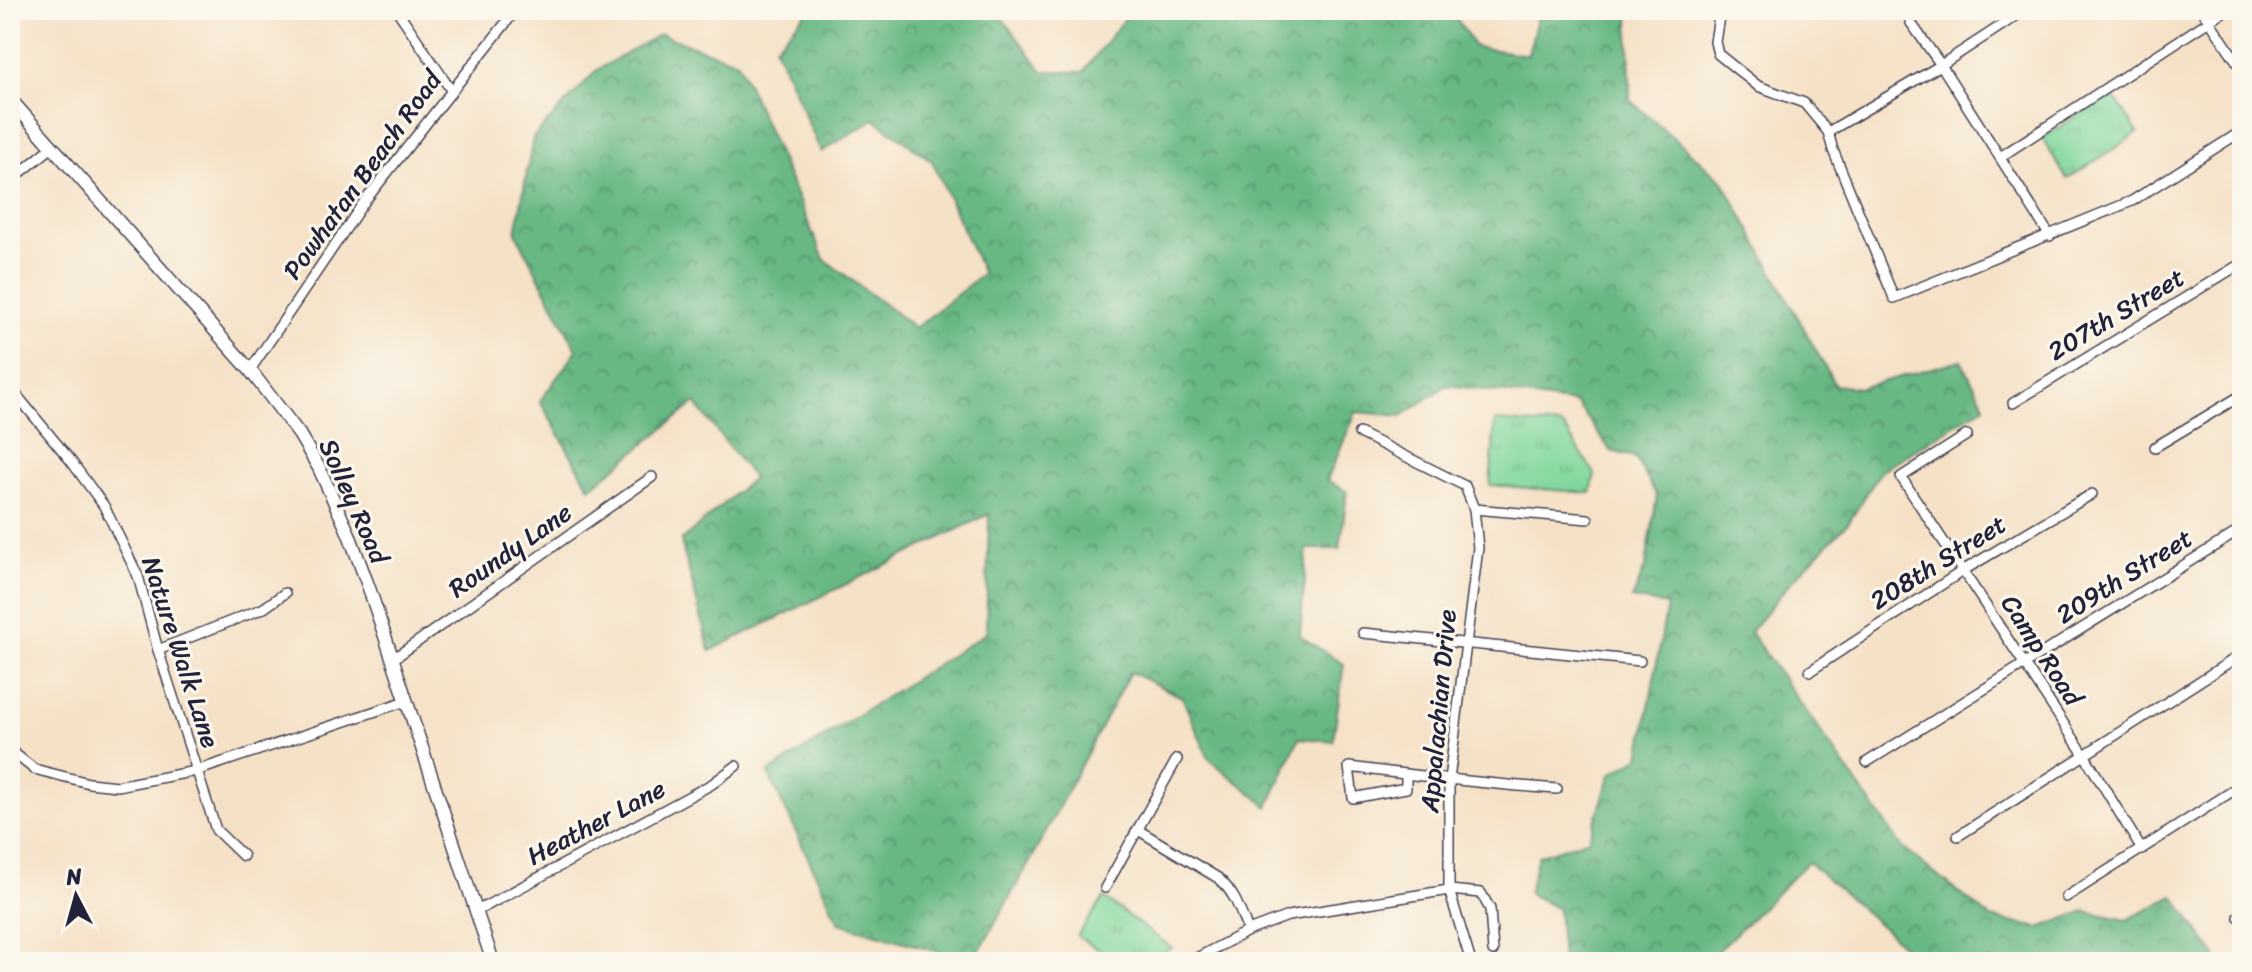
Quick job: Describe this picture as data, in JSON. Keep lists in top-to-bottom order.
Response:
{
  "streets": {
    "main road": ["Solley Road"],
    "street": [
      "Powhatan Beach Road",
      "207th Street",
      "Roundy Lane",
      "208th Street",
      "209th Street",
      "Camp Road",
      "Nature Walk Lane",
      "Appalachian Drive",
      "Heather Lane"
    ]
  },
  "crossings": [
    ["Powhatan Beach Road", "Solley Road"],
    ["Solley Road", "Roundy Lane"],
    ["Solley Road", "Heather Lane"],
    ["208th Street", "Camp Road"],
    ["209th Street", "Camp Road"]
  ],
  "north": "top"
}
